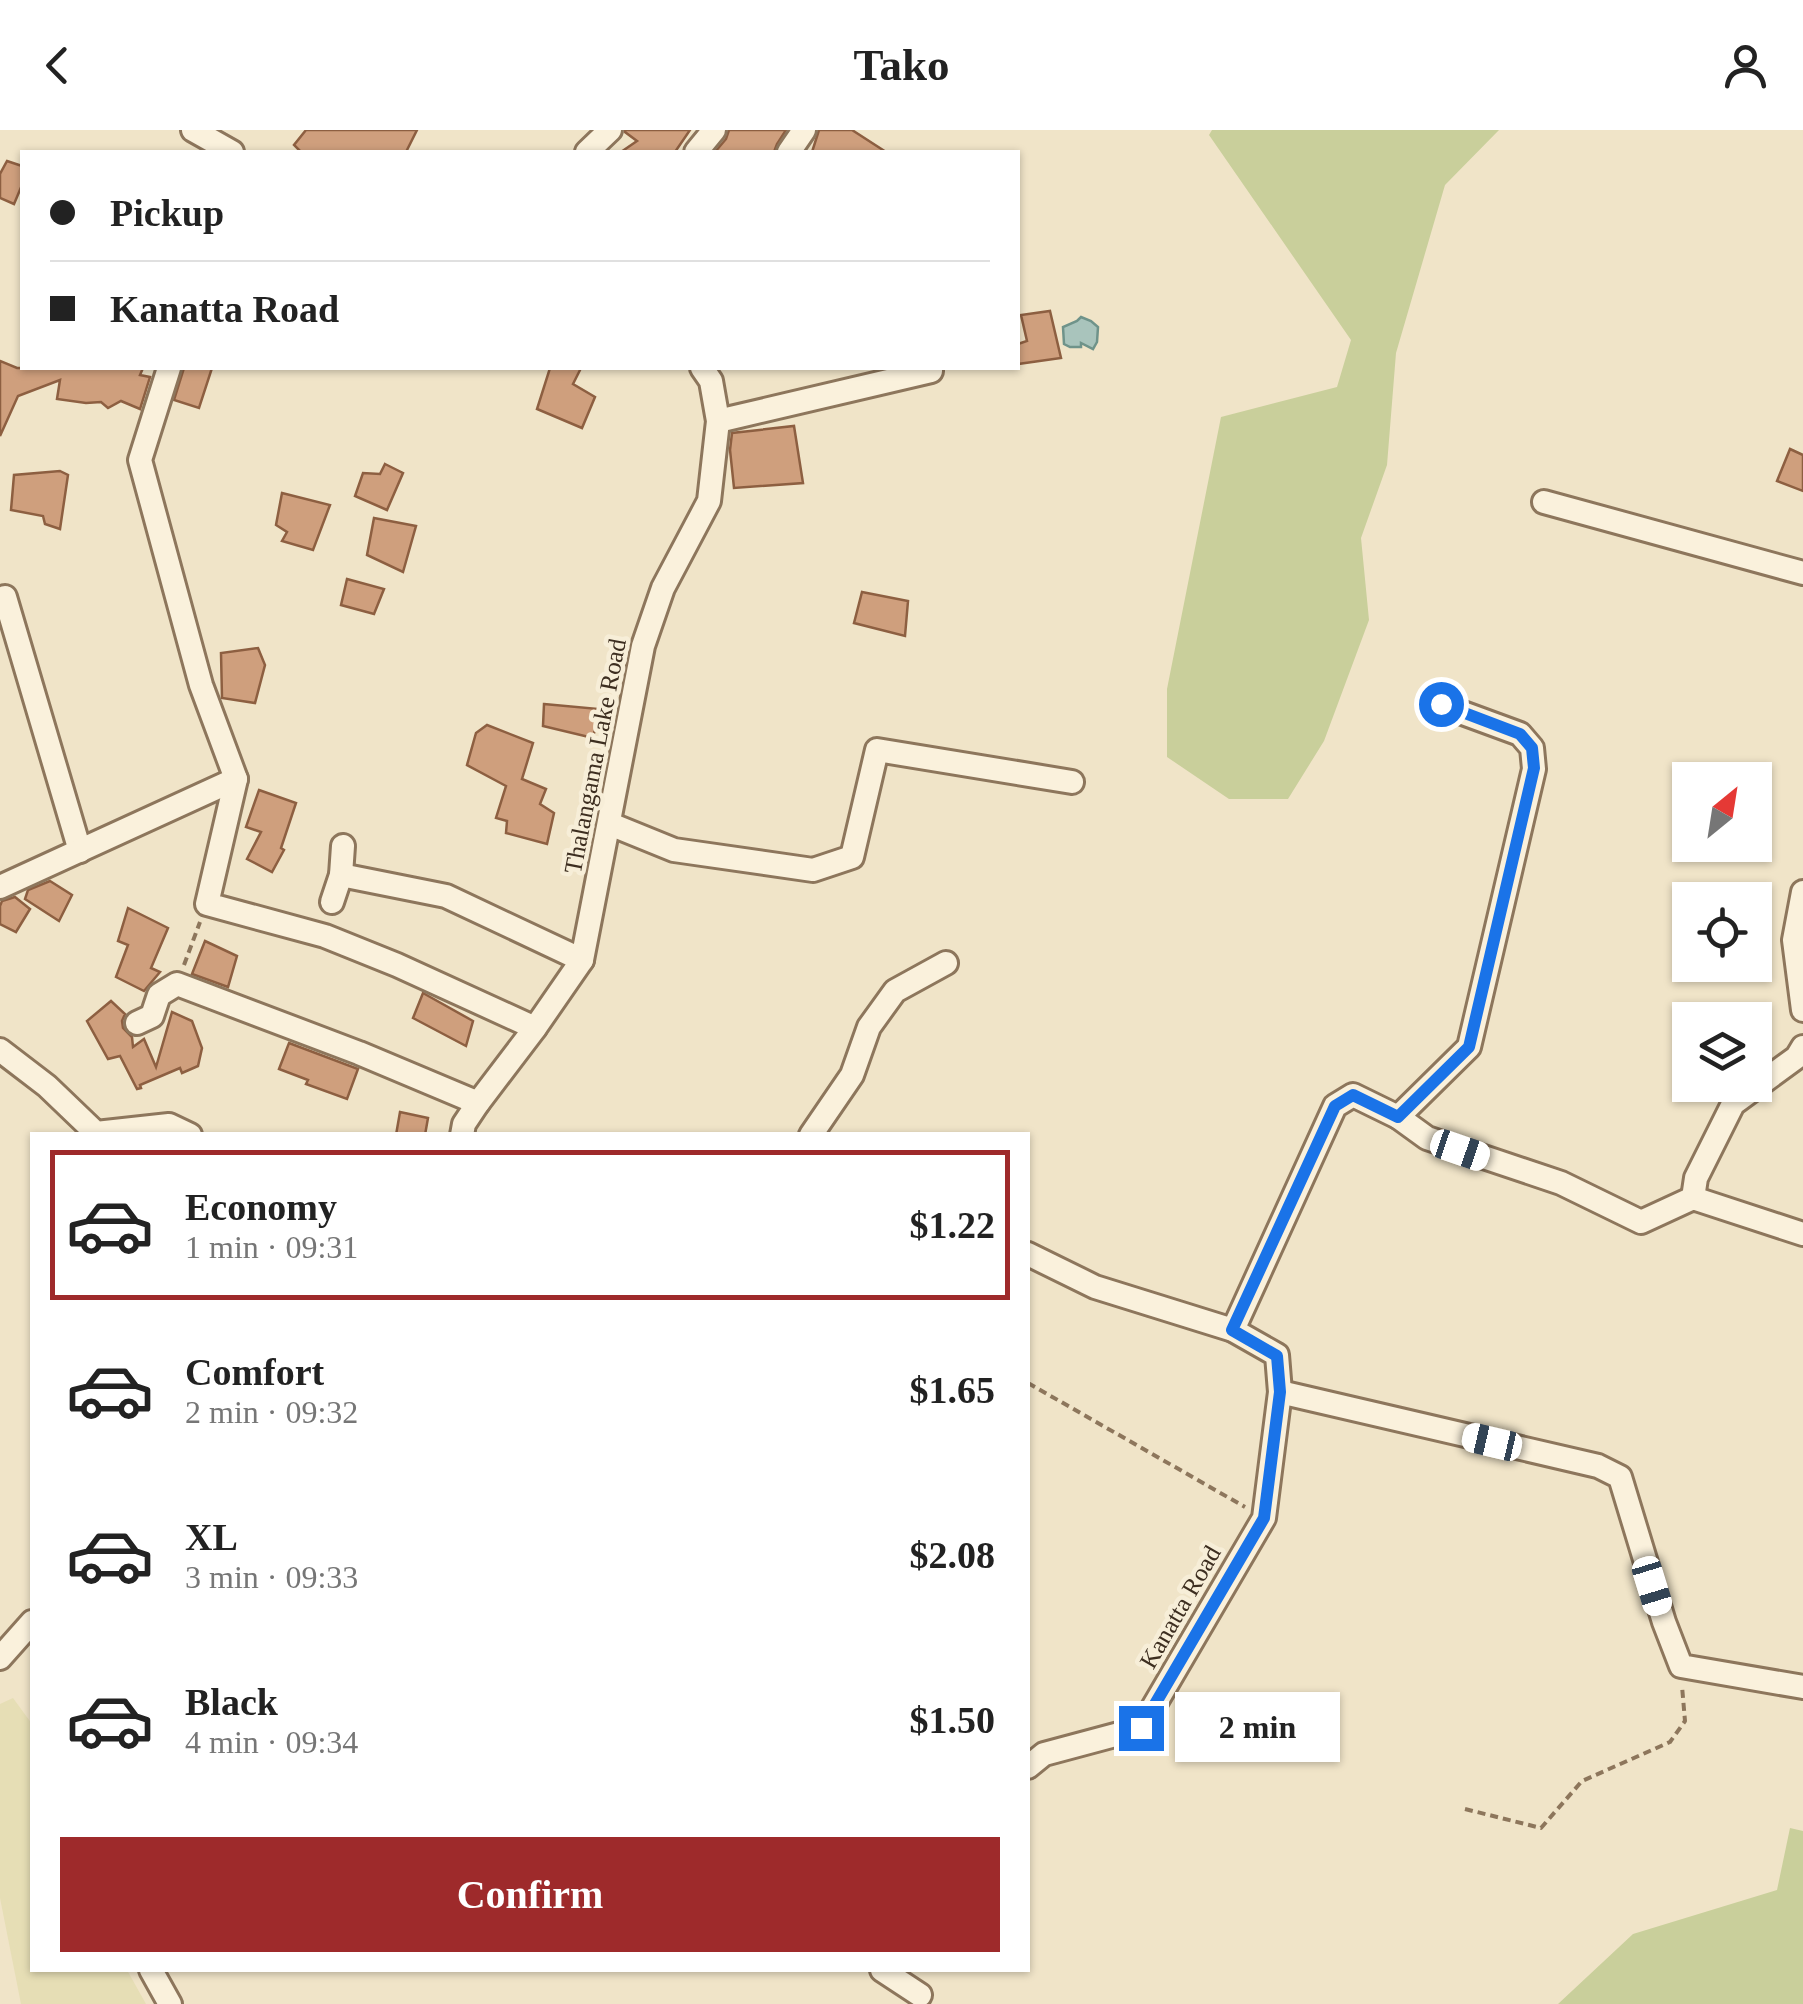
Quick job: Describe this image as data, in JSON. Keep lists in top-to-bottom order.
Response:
{
  "streets": {
    "street": ["Thalangama Lake Road", "Kanatta Road"]
  },
  "north": "top right",
  "page": {
    "header": "Tako",
    "banner": ["Pickup", "Kanatta Road"],
    "list": [
      {
        "name": "Economy",
        "note": "1 min · 09:31",
        "value": "$1.22"
      },
      {
        "name": "Comfort",
        "note": "2 min · 09:32",
        "value": "$1.65"
      },
      {
        "name": "XL",
        "note": "3 min · 09:33",
        "value": "$2.08"
      },
      {
        "name": "Black",
        "note": "4 min · 09:34",
        "value": "$1.50"
      }
    ],
    "bubble": "2 min",
    "buttons": "Confirm"
  }
}
